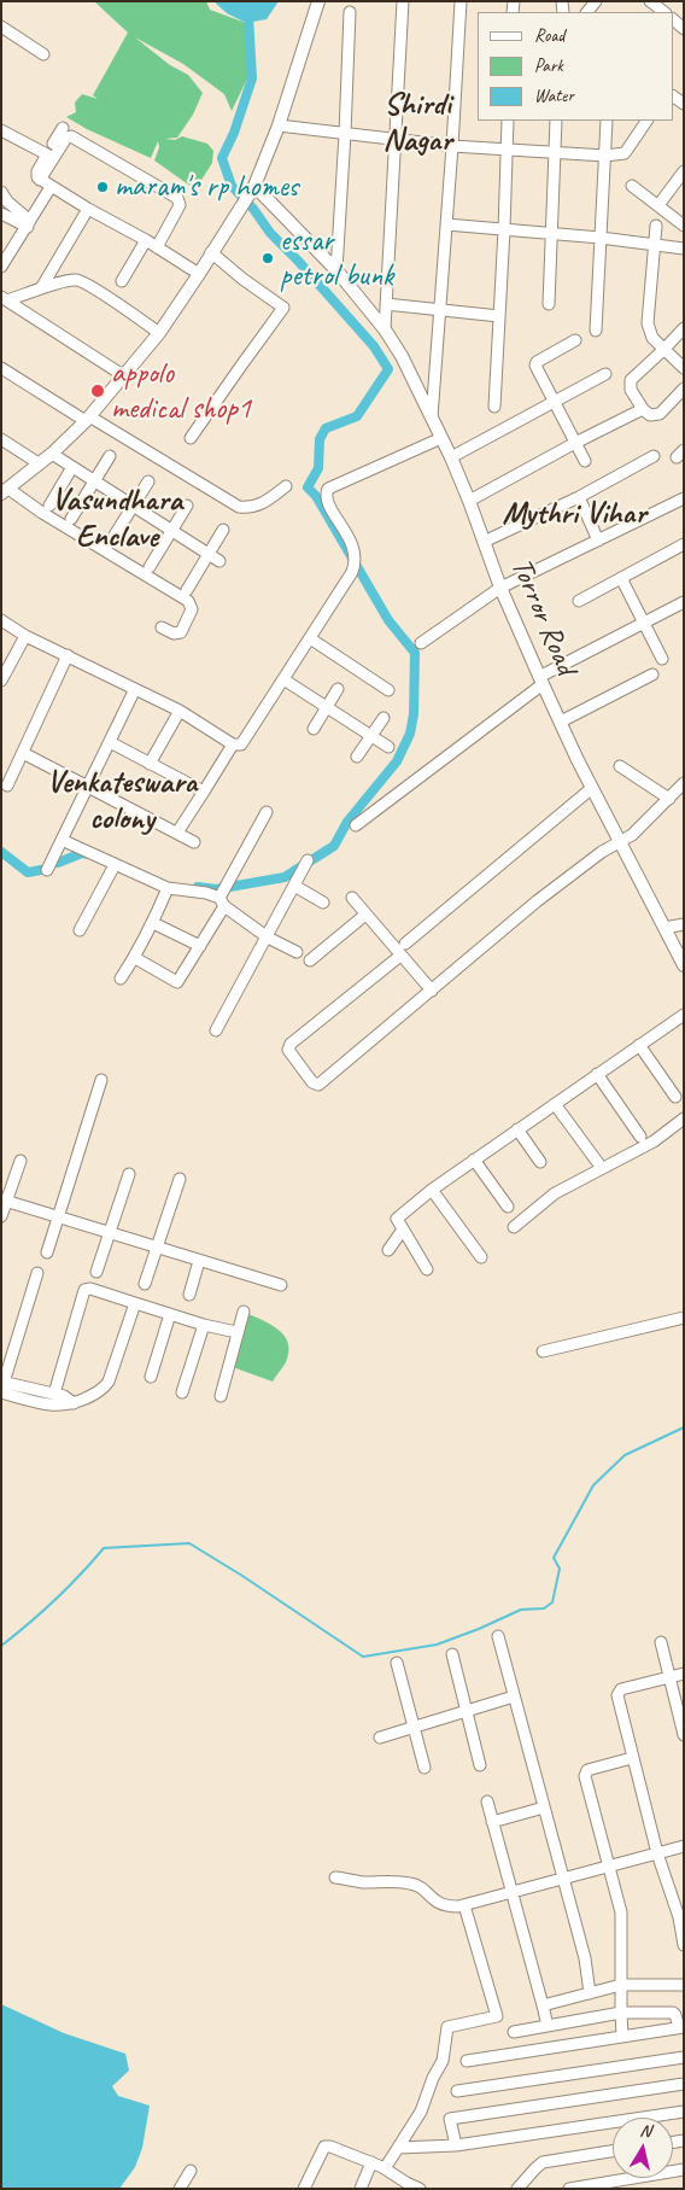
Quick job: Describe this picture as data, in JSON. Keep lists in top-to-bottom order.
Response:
{
  "streets": {
    "street": ["Torror Road"]
  },
  "districts": [
    "Shirdi Nagar",
    "Vasundhara Enclave",
    "Mythri Vihar",
    "Venkateswara colony"
  ],
  "places": ["maram's rp homes", "essar petrol bunk", "appolo medical shop1"],
  "legend": ["Road", "Park", "Water"],
  "north": "top"
}
